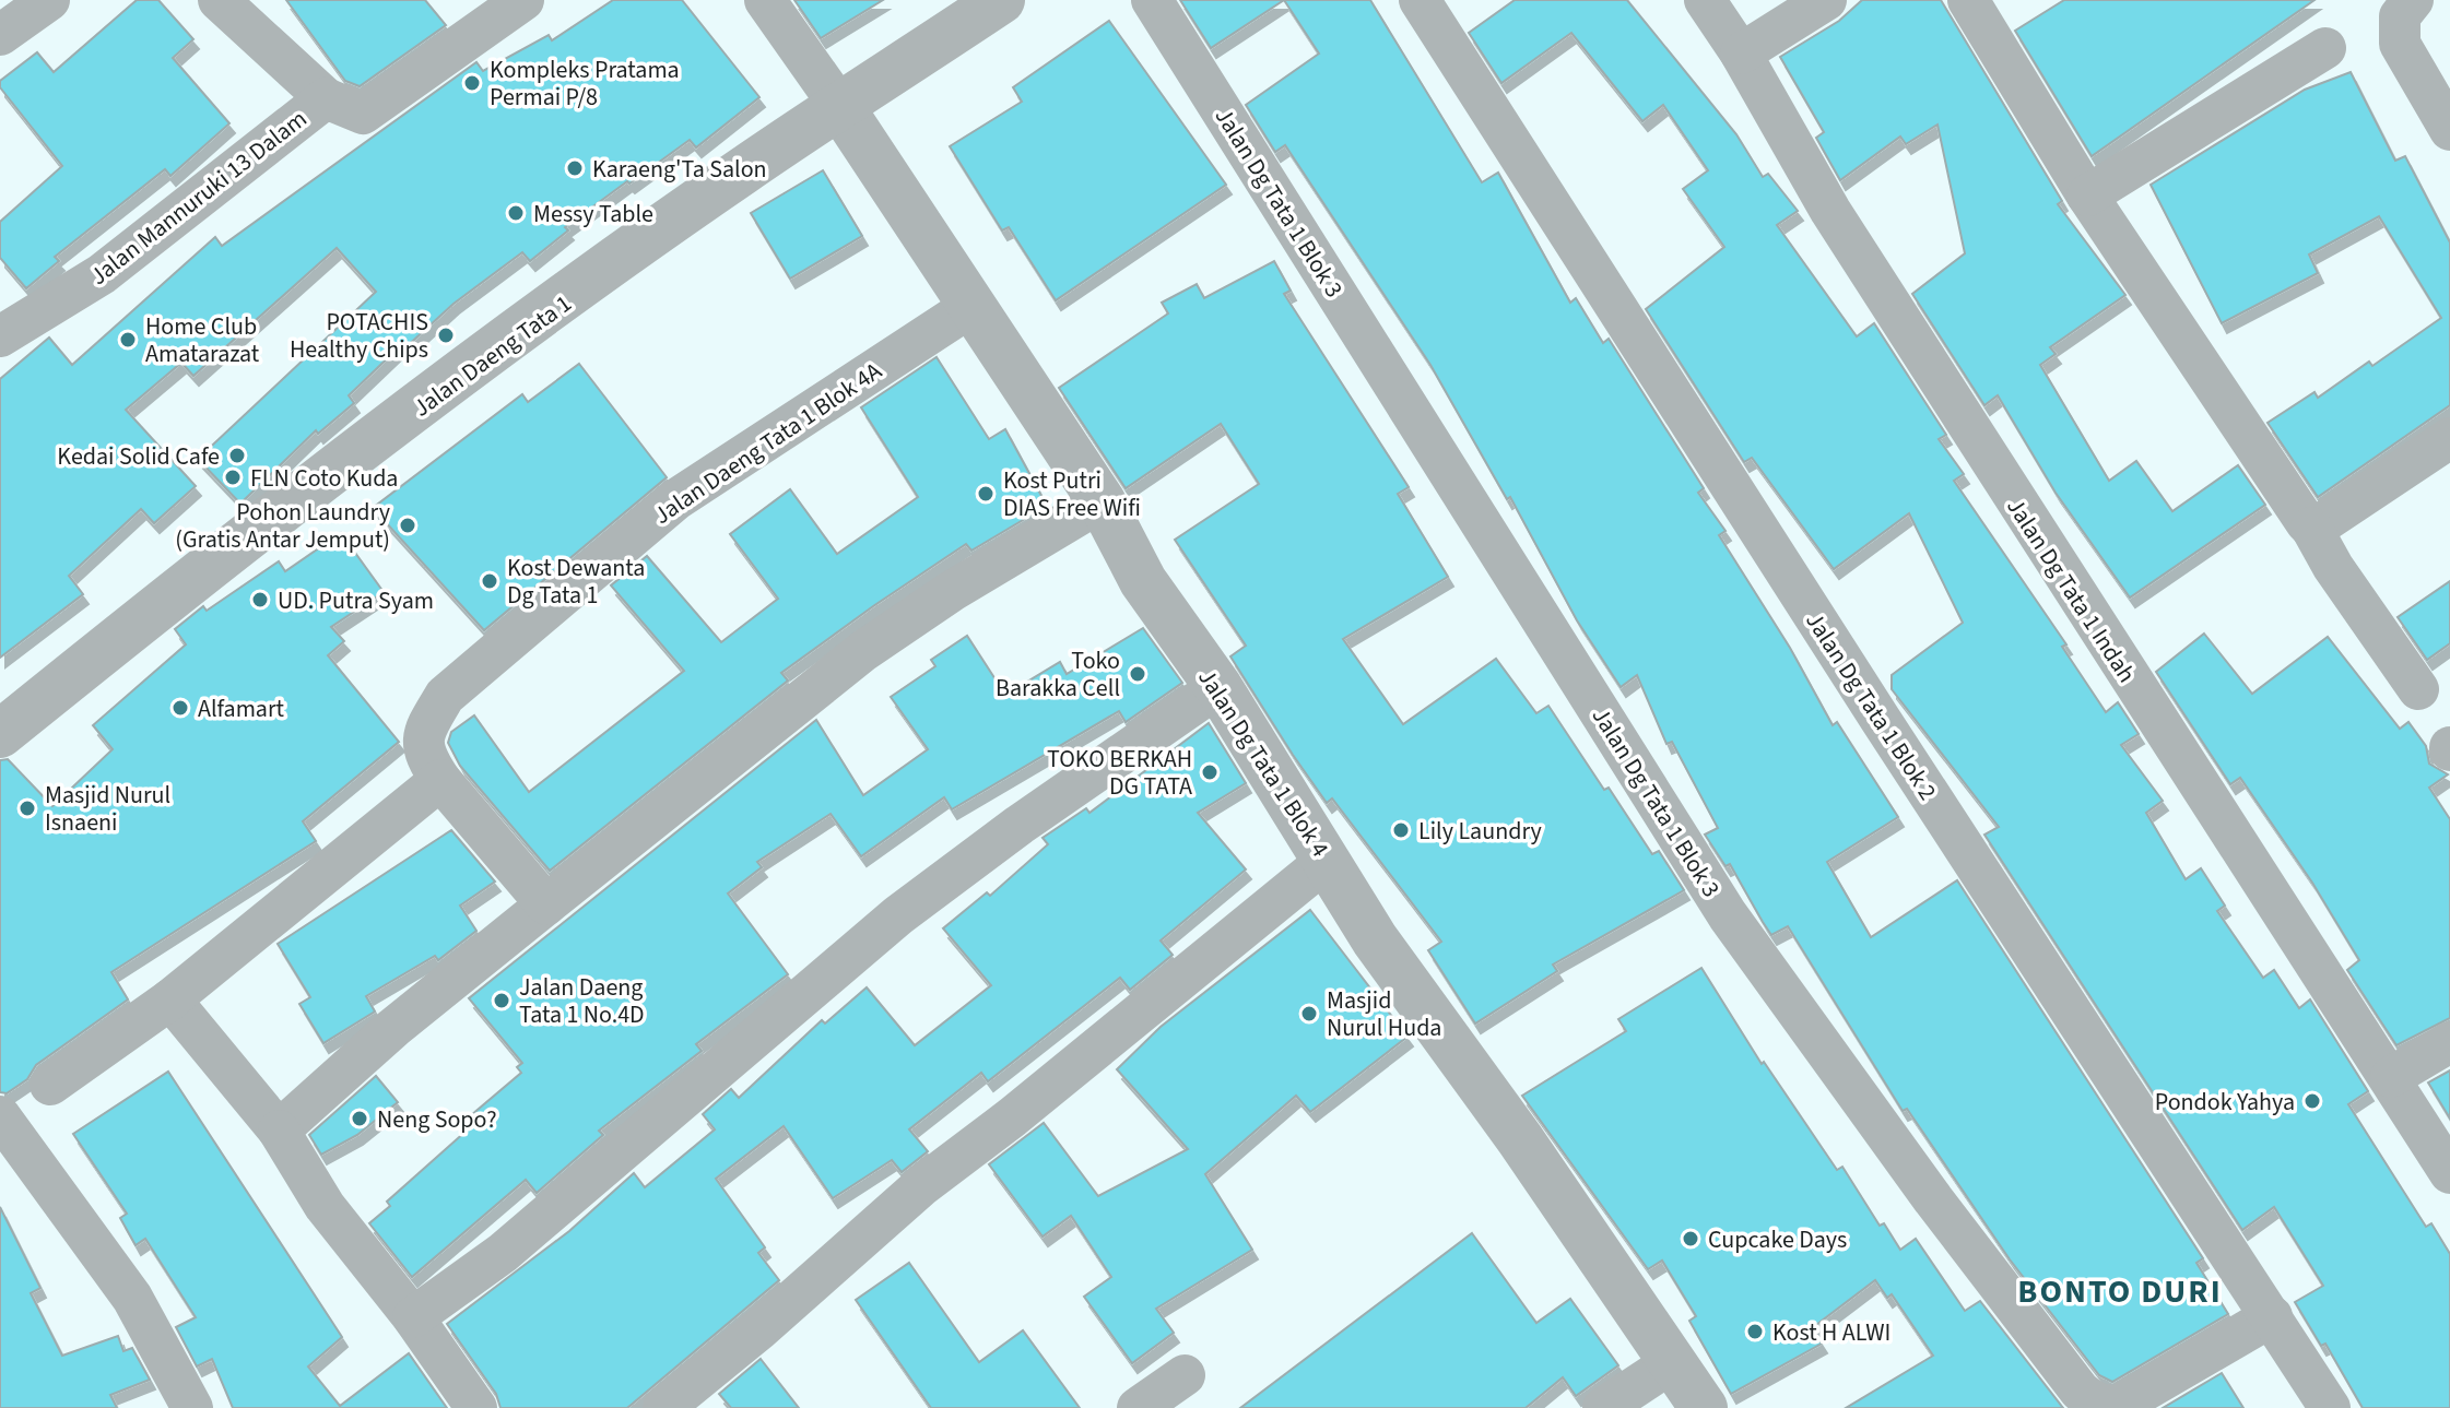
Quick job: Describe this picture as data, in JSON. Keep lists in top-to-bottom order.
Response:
{
  "streets": {
    "street": [
      "Jalan Mannuruki 13 Dalam",
      "Jalan Dg Tata 1 Blok 3",
      "Jalan Daeng Tata 1",
      "Jalan Daeng Tata 1 Blok 4A",
      "Jalan Dg Tata 1 Indah",
      "Jalan Dg Tata 1 Blok 2",
      "Jalan Dg Tata 1 Blok 4"
    ]
  },
  "crossings": [
    ["Jalan Dg Tata 1 Blok 3", "Jalan Dg Tata 1 Blok 2"],
    ["Jalan Daeng Tata 1", "Jalan Dg Tata 1 Blok 4"],
    ["Jalan Daeng Tata 1 Blok 4A", "Jalan Dg Tata 1 Blok 4"]
  ],
  "districts": ["BONTO DURI"],
  "places": [
    "Kompleks Pratama Permai P/8",
    "Karaeng'Ta Salon",
    "Messy Table",
    "POTACHIS Healthy Chips",
    "Home Club Amatarazat",
    "Kedai Solid Cafe",
    "FLN Coto Kuda",
    "Kost Putri DIAS Free Wifi",
    "Pohon Laundry (Gratis Antar Jemput)",
    "Kost Dewanta Dg Tata 1",
    "UD. Putra Syam",
    "Toko Barakka Cell",
    "Alfamart",
    "TOKO BERKAH DG TATA",
    "Masjid Nurul Isnaeni",
    "Lily Laundry",
    "Jalan Daeng Tata 1 No.4D",
    "Masjid Nurul Huda",
    "Pondok Yahya",
    "Neng Sopo?",
    "Cupcake Days",
    "Kost H ALWI"
  ]
}
